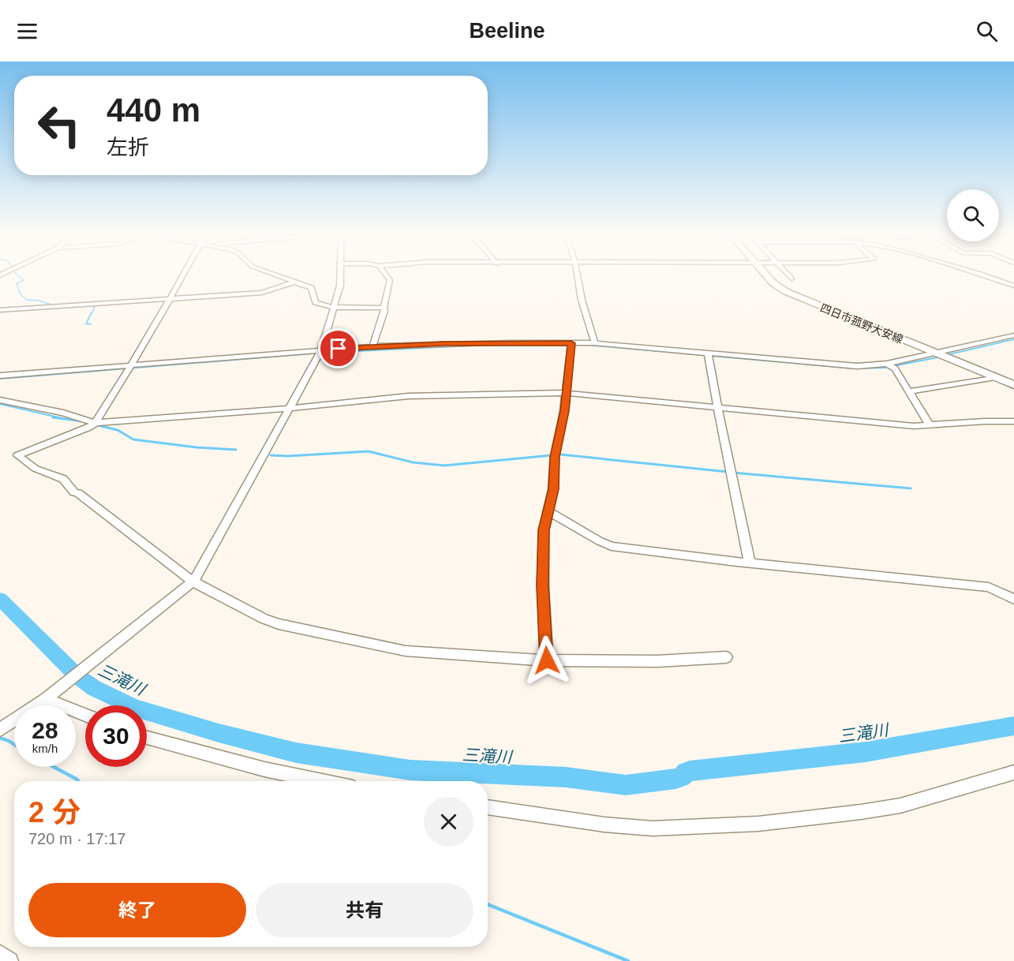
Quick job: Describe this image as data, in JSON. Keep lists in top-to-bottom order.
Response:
{
  "streets": {
    "main road": ["四日市菰野大安線"]
  },
  "water": ["三滝川"],
  "page": {
    "header": "Beeline",
    "turn": ["440 m", "左折"],
    "speed": "28 km/h",
    "limit": "30",
    "heading": ["2 分", "720 m · 17:17"],
    "buttons": ["終了", "共有"]
  }
}
